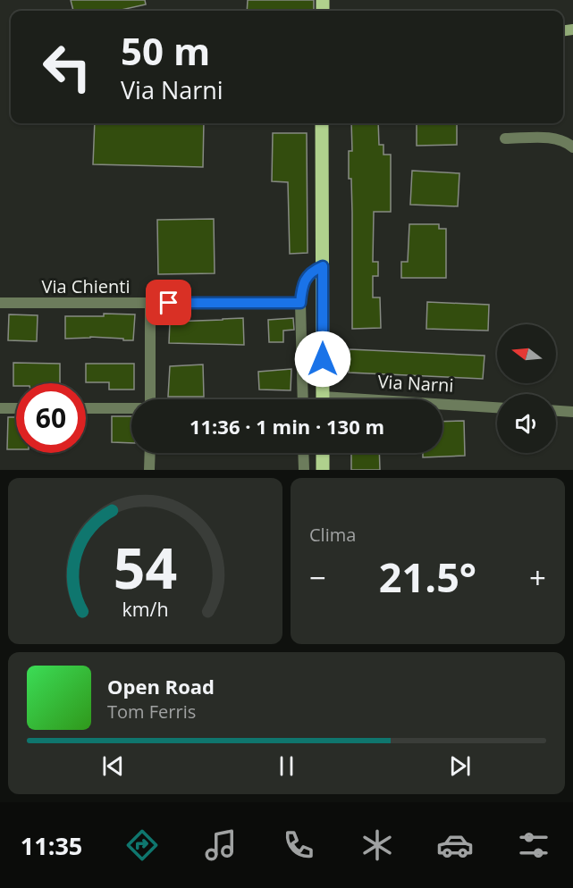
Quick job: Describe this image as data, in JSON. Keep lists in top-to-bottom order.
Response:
{
  "streets": {
    "main road": ["Via Narni"],
    "street": ["Via Chienti"]
  },
  "north": "left",
  "page": {
    "turn": ["50 m", "Via Narni"],
    "limit": "60",
    "trip": "11:36 · 1 min · 130 m",
    "tile": "Clima",
    "heat": ["−", "21.5°", "+"],
    "song": ["Open Road", "Tom Ferris"],
    "tabs": "11:35",
    "gauge": ["54", "km/h"]
  }
}
